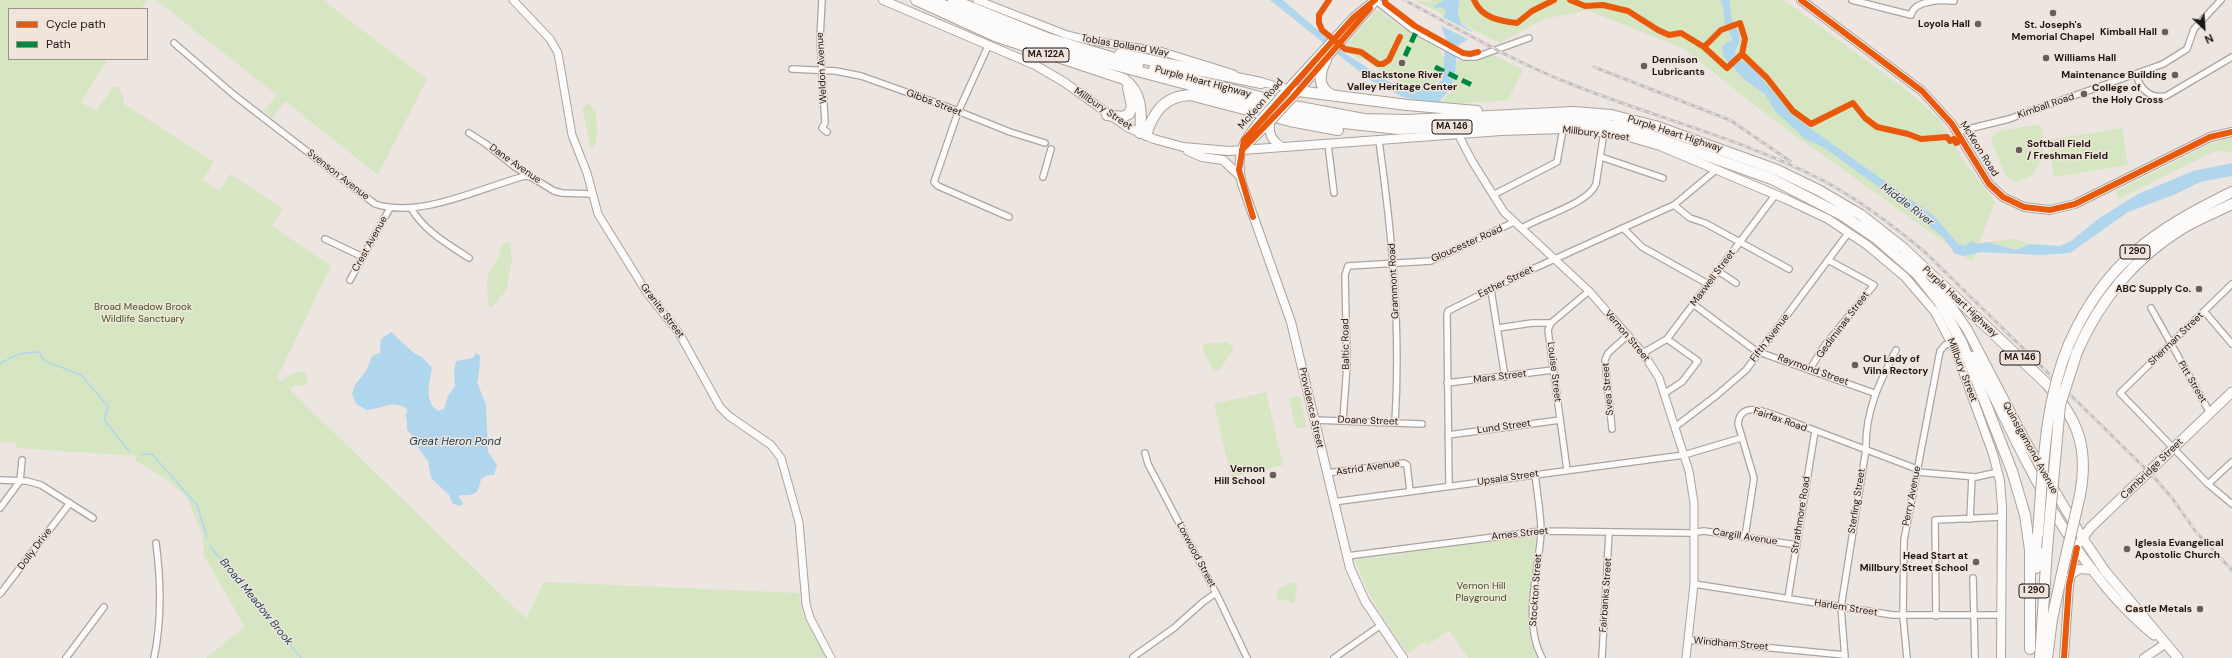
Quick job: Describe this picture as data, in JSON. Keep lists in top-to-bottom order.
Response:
{
  "streets": {
    "highway": [
      "MA 122A",
      "Purple Heart Highway",
      "MA 146",
      "I 290"
    ],
    "main road": [
      "McKeon Road",
      "Millbury Street",
      "Providence Street",
      "Quinsigamond Avenue",
      "Cambridge Street"
    ],
    "street": [
      "Tobias Bolland Way",
      "Weldon Avenue",
      "Gibbs Street",
      "Kimball Road",
      "Dane Avenue",
      "Svenson Avenue",
      "Crest Avenue",
      "Gloucester Road",
      "Maxwell Street",
      "Grammont Road",
      "Esther Street",
      "Granite Street",
      "Gediminas Street",
      "Vernon Street",
      "Fifth Avenue",
      "Sherman Street",
      "Baltic Road",
      "Raymond Street",
      "Louise Street",
      "Mars Street",
      "Pitt Street",
      "Svea Street",
      "Fairfax Road",
      "Doane Street",
      "Lund Street",
      "Astrid Avenue",
      "Upsala Street",
      "Perry Avenue",
      "Sterling Street",
      "Strathmore Road",
      "Ames Street",
      "Cargill Avenue",
      "Dolly Drive",
      "Loxwood Street",
      "Stockton Street",
      "Fairbanks Street",
      "Harlem Street",
      "Windham Street"
    ]
  },
  "crossings": [
    ["Tobias Bolland Way", "MA 122A"],
    ["Tobias Bolland Way", "McKeon Road"],
    ["MA 122A", "Purple Heart Highway"],
    ["Weldon Avenue", "Gibbs Street"],
    ["Purple Heart Highway", "Millbury Street"],
    ["Purple Heart Highway", "I 290"],
    ["Purple Heart Highway", "Vernon Street"],
    ["Purple Heart Highway", "Quinsigamond Avenue"],
    ["McKeon Road", "Kimball Road"],
    ["McKeon Road", "Millbury Street"],
    ["McKeon Road", "Providence Street"],
    ["Millbury Street", "Maxwell Street"],
    ["Millbury Street", "Grammont Road"],
    ["Millbury Street", "Esther Street"],
    ["Millbury Street", "Vernon Street"],
    ["Millbury Street", "Fifth Avenue"],
    ["Millbury Street", "Providence Street"],
    ["Millbury Street", "Fairfax Road"],
    ["Millbury Street", "Perry Avenue"],
    ["Millbury Street", "Harlem Street"],
    ["Dane Avenue", "Svenson Avenue"],
    ["Dane Avenue", "Granite Street"],
    ["Svenson Avenue", "Crest Avenue"],
    ["Gloucester Road", "Grammont Road"],
    ["Gloucester Road", "Vernon Street"],
    ["Gloucester Road", "Baltic Road"],
    ["Maxwell Street", "Vernon Street"],
    ["Maxwell Street", "Raymond Street"],
    ["Grammont Road", "Doane Street"],
    ["Esther Street", "Vernon Street"],
    ["Esther Street", "Mars Street"],
    ["Esther Street", "Lund Street"],
    ["Esther Street", "Upsala Street"],
    ["Gediminas Street", "Fifth Avenue"],
    ["Gediminas Street", "Raymond Street"],
    ["Vernon Street", "Fifth Avenue"],
    ["Vernon Street", "Svea Street"],
    ["Vernon Street", "Upsala Street"],
    ["Vernon Street", "Ames Street"],
    ["Vernon Street", "Cargill Avenue"],
    ["Vernon Street", "Harlem Street"],
    ["Vernon Street", "Windham Street"],
    ["Fifth Avenue", "Raymond Street"],
    ["Sherman Street", "Pitt Street"],
    ["Sherman Street", "Cambridge Street"],
    ["Baltic Road", "Doane Street"],
    ["Raymond Street", "Sterling Street"],
    ["Louise Street", "Mars Street"],
    ["Louise Street", "Lund Street"],
    ["Louise Street", "Upsala Street"],
    ["Pitt Street", "Cambridge Street"],
    ["Providence Street", "Doane Street"],
    ["Providence Street", "Astrid Avenue"],
    ["Providence Street", "Upsala Street"],
    ["Providence Street", "Ames Street"],
    ["Fairfax Road", "Upsala Street"],
    ["Fairfax Road", "Perry Avenue"],
    ["Fairfax Road", "Sterling Street"],
    ["Fairfax Road", "Strathmore Road"],
    ["Fairfax Road", "Cargill Avenue"],
    ["Quinsigamond Avenue", "Cambridge Street"],
    ["Astrid Avenue", "Upsala Street"],
    ["Upsala Street", "Stockton Street"],
    ["Perry Avenue", "Harlem Street"],
    ["Sterling Street", "Harlem Street"],
    ["Sterling Street", "Windham Street"],
    ["Strathmore Road", "Cargill Avenue"],
    ["Strathmore Road", "Harlem Street"],
    ["Ames Street", "Cargill Avenue"],
    ["Ames Street", "Stockton Street"],
    ["Ames Street", "Fairbanks Street"]
  ],
  "water": ["Middle River", "Great Heron Pond", "Broad Meadow Brook"],
  "parks": ["Broad Meadow Brook Wildlife Sanctuary", "Vernon Hill Playground"],
  "places": [
    "St. Joseph's Memorial Chapel",
    "Loyola Hall",
    "Kimball Hall",
    "Williams Hall",
    "Blackstone River Valley Heritage Center",
    "Dennison Lubricants",
    "Maintenance Building",
    "College of the Holy Cross",
    "Softball Field / Freshman Field",
    "ABC Supply Co.",
    "Our Lady of Vilna Rectory",
    "Vernon Hill School",
    "Iglesia Evangelical Apostolic Church",
    "Head Start at Millbury Street School",
    "Castle Metals"
  ],
  "legend": ["Cycle path", "Path"],
  "north": "bottom right"
}
